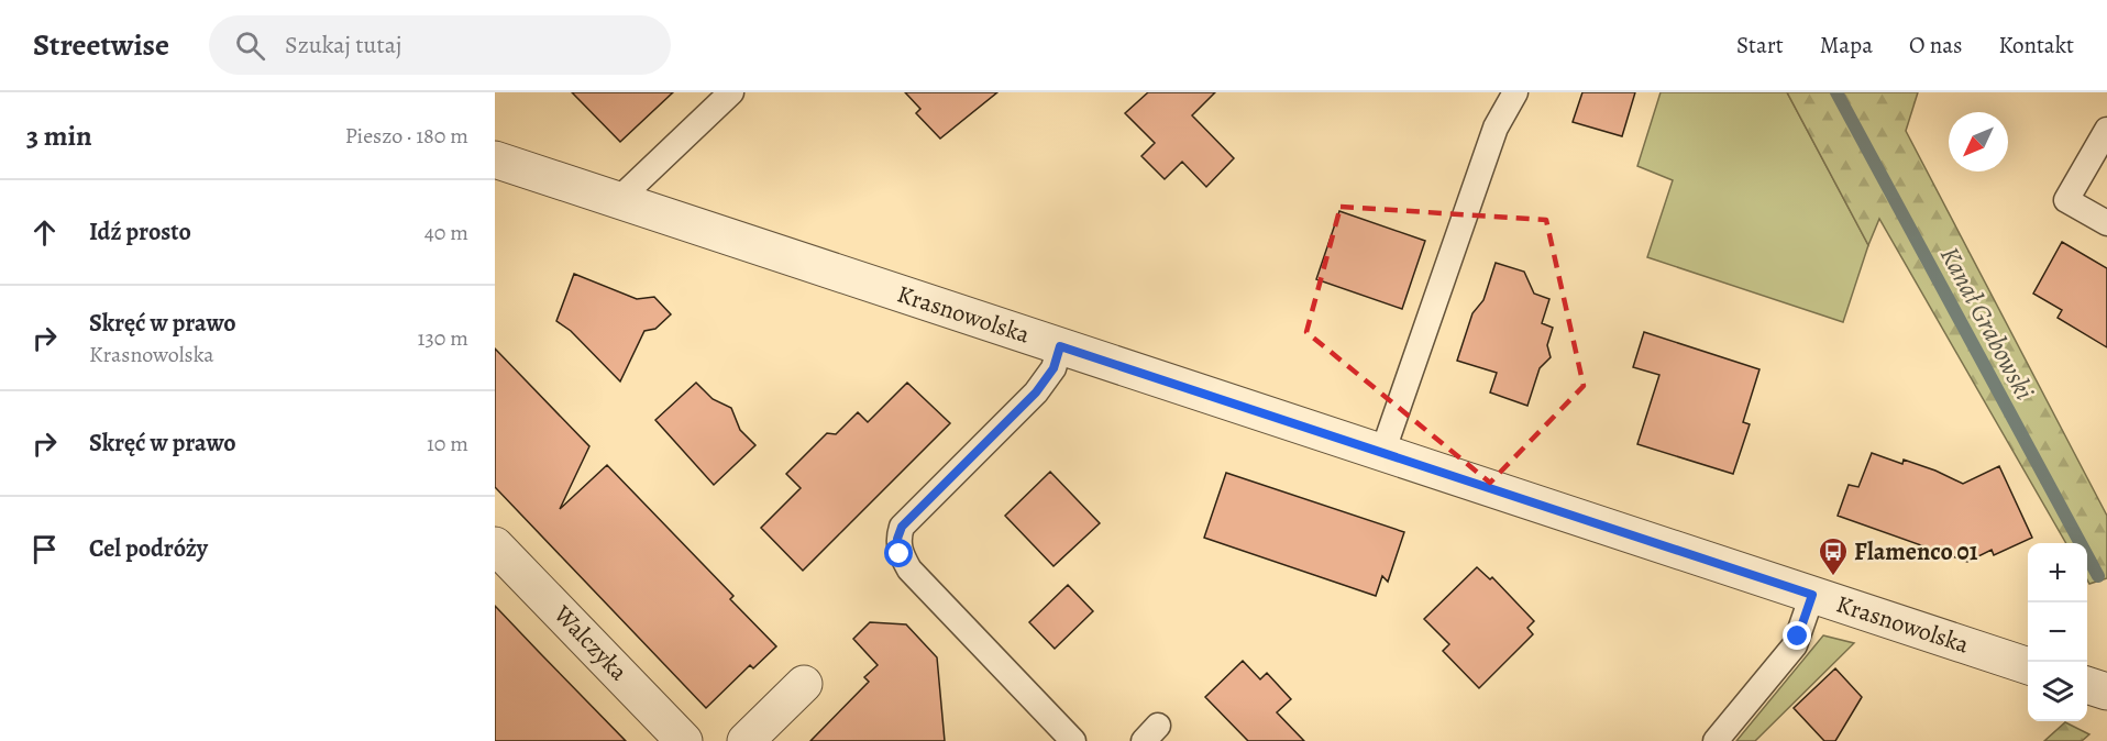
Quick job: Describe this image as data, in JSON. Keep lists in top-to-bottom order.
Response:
{
  "streets": {
    "street": ["Krasnowolska", "Walczyka"]
  },
  "water": ["Kanał Grabowski"],
  "places": {
    "bus stop": ["Flamenco 01"]
  },
  "north": "bottom left",
  "page": {
    "header": "Streetwise",
    "search": "Szukaj tutaj",
    "nav": [
      "Start",
      "Mapa",
      "O nas",
      "Kontakt"
    ],
    "heading": ["3 min", "Pieszo · 180 m"],
    "list": [
      ["Idź prosto", "40 m"],
      ["Skręć w prawo", "Krasnowolska", "130 m"],
      ["Skręć w prawo", "10 m"],
      "Cel podróży"
    ],
    "map_buttons": ["+", "−"]
  }
}
